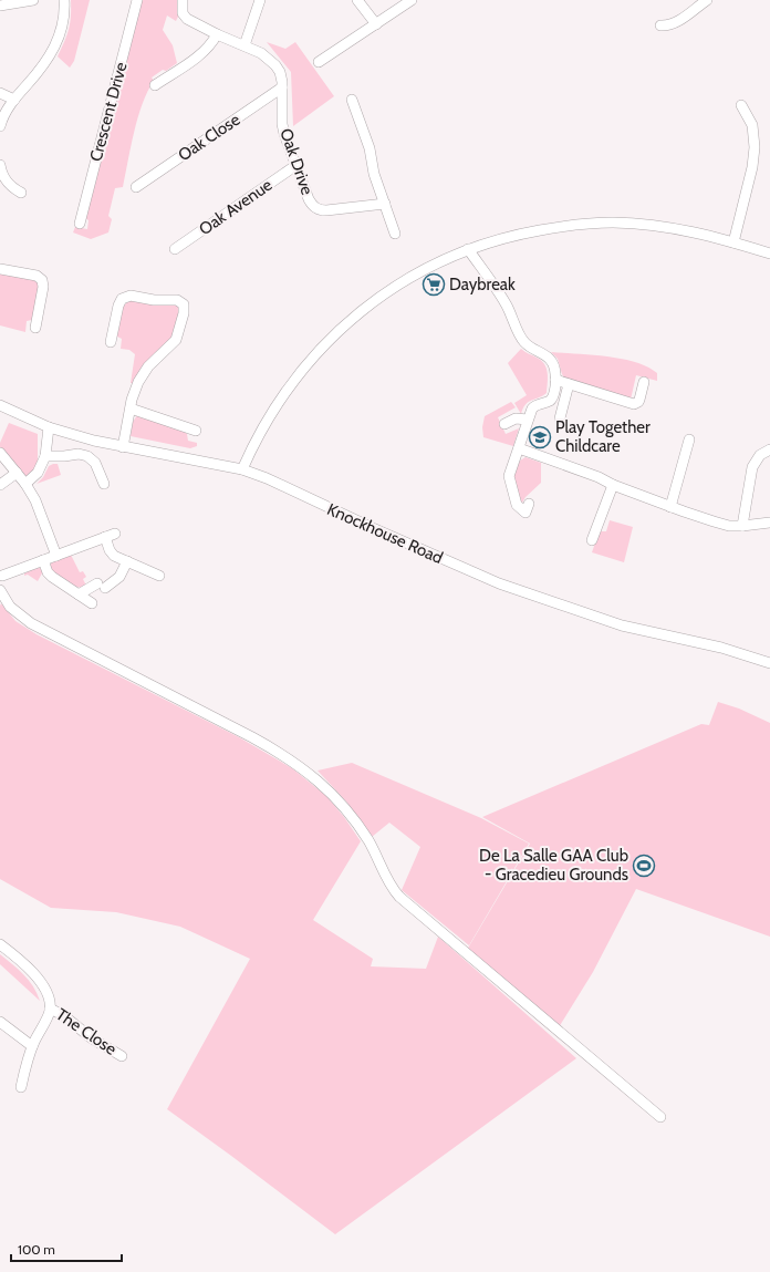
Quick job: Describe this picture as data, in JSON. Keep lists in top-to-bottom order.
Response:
{
  "streets": {
    "street": [
      "Crescent Drive",
      "Oak Close",
      "Oak Drive",
      "Oak Avenue",
      "Knockhouse Road",
      "The Close"
    ]
  },
  "crossings": [
    ["Oak Close", "Oak Drive"],
    ["Oak Drive", "Oak Avenue"]
  ],
  "places": {
    "supermarket": ["Daybreak"],
    "school or university": ["Play Together Childcare"],
    "sports": ["De La Salle GAA Club - Gracedieu Grounds"]
  },
  "scale_bar": "100 m"
}
